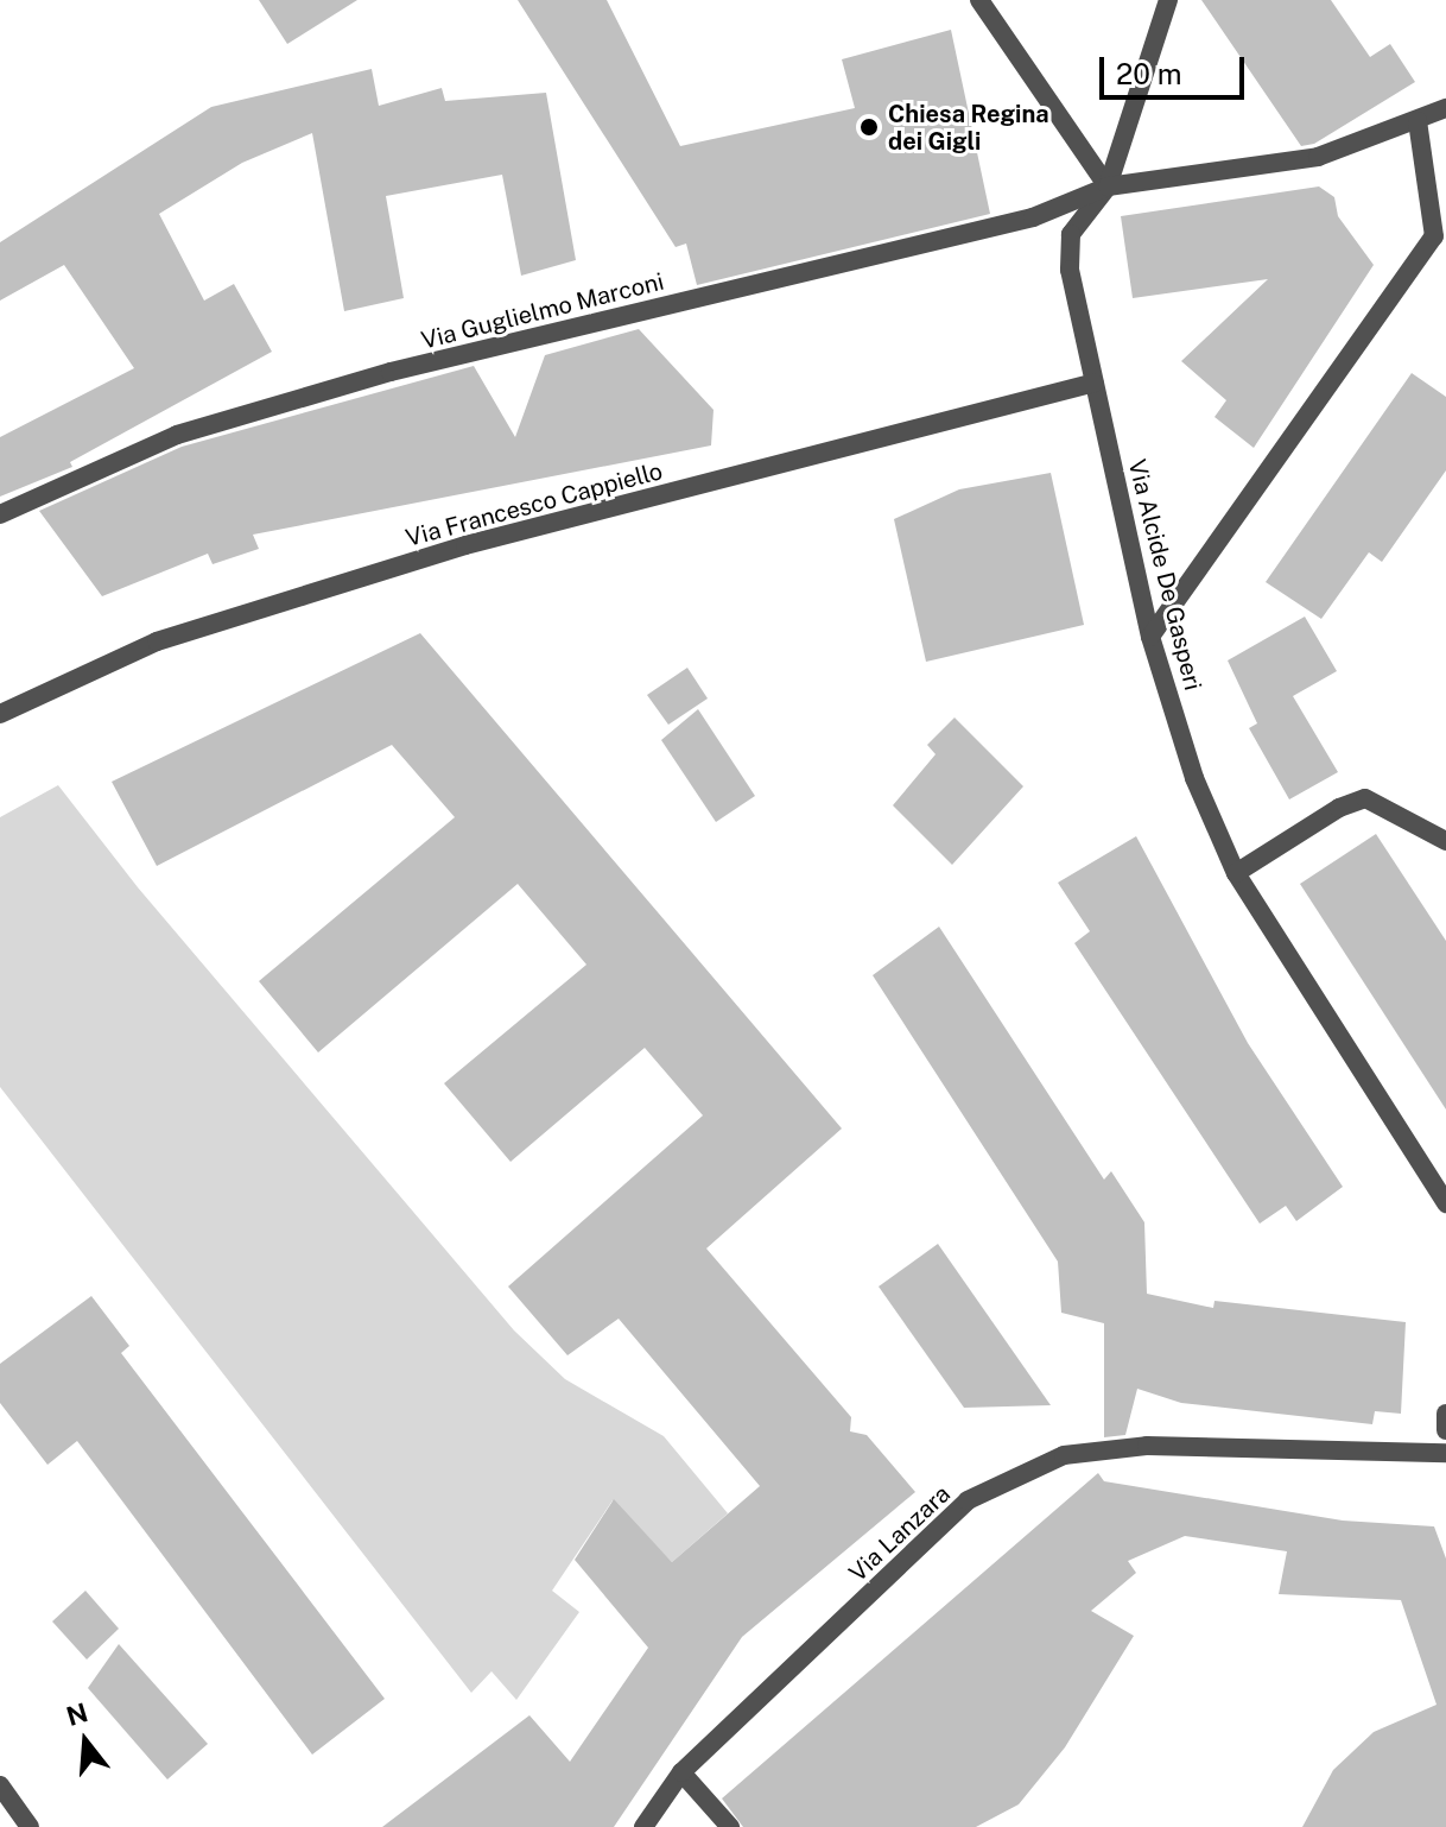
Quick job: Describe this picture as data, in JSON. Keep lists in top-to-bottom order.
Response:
{
  "streets": {
    "street": [
      "Via Guglielmo Marconi",
      "Via Francesco Cappiello",
      "Via Alcide De Gasperi",
      "Via Lanzara"
    ]
  },
  "crossings": [
    ["Via Guglielmo Marconi", "Via Alcide De Gasperi"],
    ["Via Francesco Cappiello", "Via Alcide De Gasperi"]
  ],
  "places": ["Chiesa Regina dei Gigli"],
  "scale_bar": "20 m",
  "north": "top"
}
